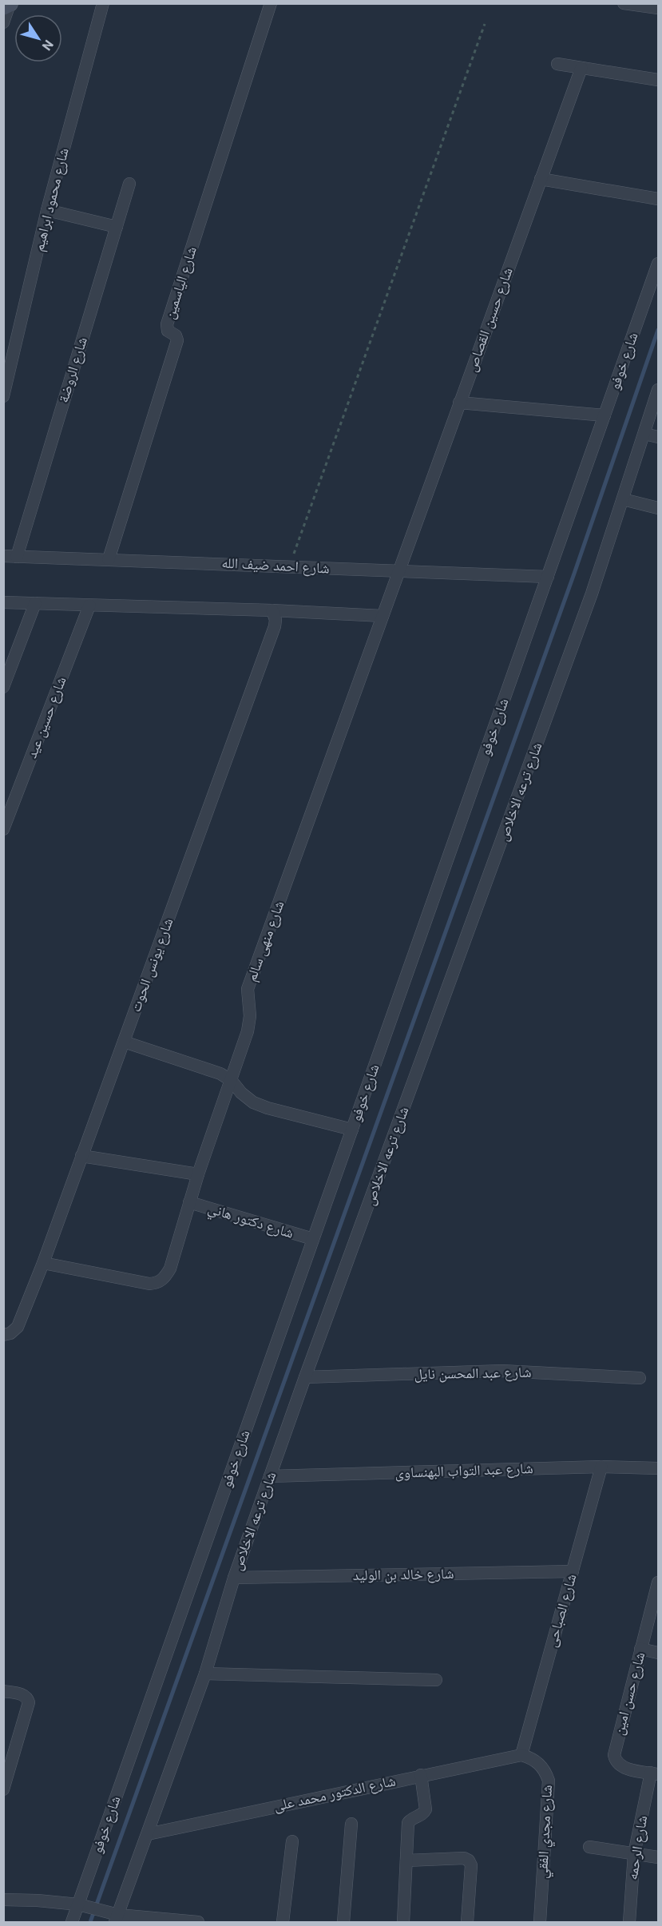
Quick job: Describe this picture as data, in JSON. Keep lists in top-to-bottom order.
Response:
{
  "streets": {
    "street": [
      "شارع محمود ابراهيم",
      "شارع الياسمين",
      "شارع حسين القصاص",
      "شارع خوفو",
      "شارع الروضة",
      "شارع احمد ضيف الله",
      "شارع حسين عيد",
      "شارع ترعه الاخلاص",
      "شارع منهى سالم",
      "شارع يونس الحوت",
      "شارع دكتور هاني",
      "شارع عبد المحسن نايل",
      "شارع عبد التواب البهنساوى",
      "شارع خالد بن الوليد",
      "شارع الصباحى",
      "شارع حسن امين",
      "شارع الدكتور محمد على",
      "شارع مجدي الفقي",
      "شارع الرحمه"
    ]
  },
  "crossings": [
    ["شارع الياسمين", "شارع احمد ضيف الله"],
    ["شارع حسين القصاص", "شارع احمد ضيف الله"],
    ["شارع حسين القصاص", "شارع منهى سالم"],
    ["شارع خوفو", "شارع احمد ضيف الله"],
    ["شارع خوفو", "شارع دكتور هاني"],
    ["شارع الروضة", "شارع احمد ضيف الله"],
    ["شارع احمد ضيف الله", "شارع منهى سالم"],
    ["شارع ترعه الاخلاص", "شارع عبد المحسن نايل"],
    ["شارع ترعه الاخلاص", "شارع عبد التواب البهنساوى"],
    ["شارع ترعه الاخلاص", "شارع خالد بن الوليد"],
    ["شارع ترعه الاخلاص", "شارع الدكتور محمد على"],
    ["شارع منهى سالم", "شارع يونس الحوت"],
    ["شارع منهى سالم", "شارع دكتور هاني"],
    ["شارع عبد التواب البهنساوى", "شارع الصباحى"],
    ["شارع خالد بن الوليد", "شارع الصباحى"],
    ["شارع الصباحى", "شارع الدكتور محمد على"],
    ["شارع الصباحى", "شارع مجدي الفقي"],
    ["شارع حسن امين", "شارع الرحمه"],
    ["شارع الدكتور محمد على", "شارع مجدي الفقي"]
  ],
  "north": "bottom right"
}
